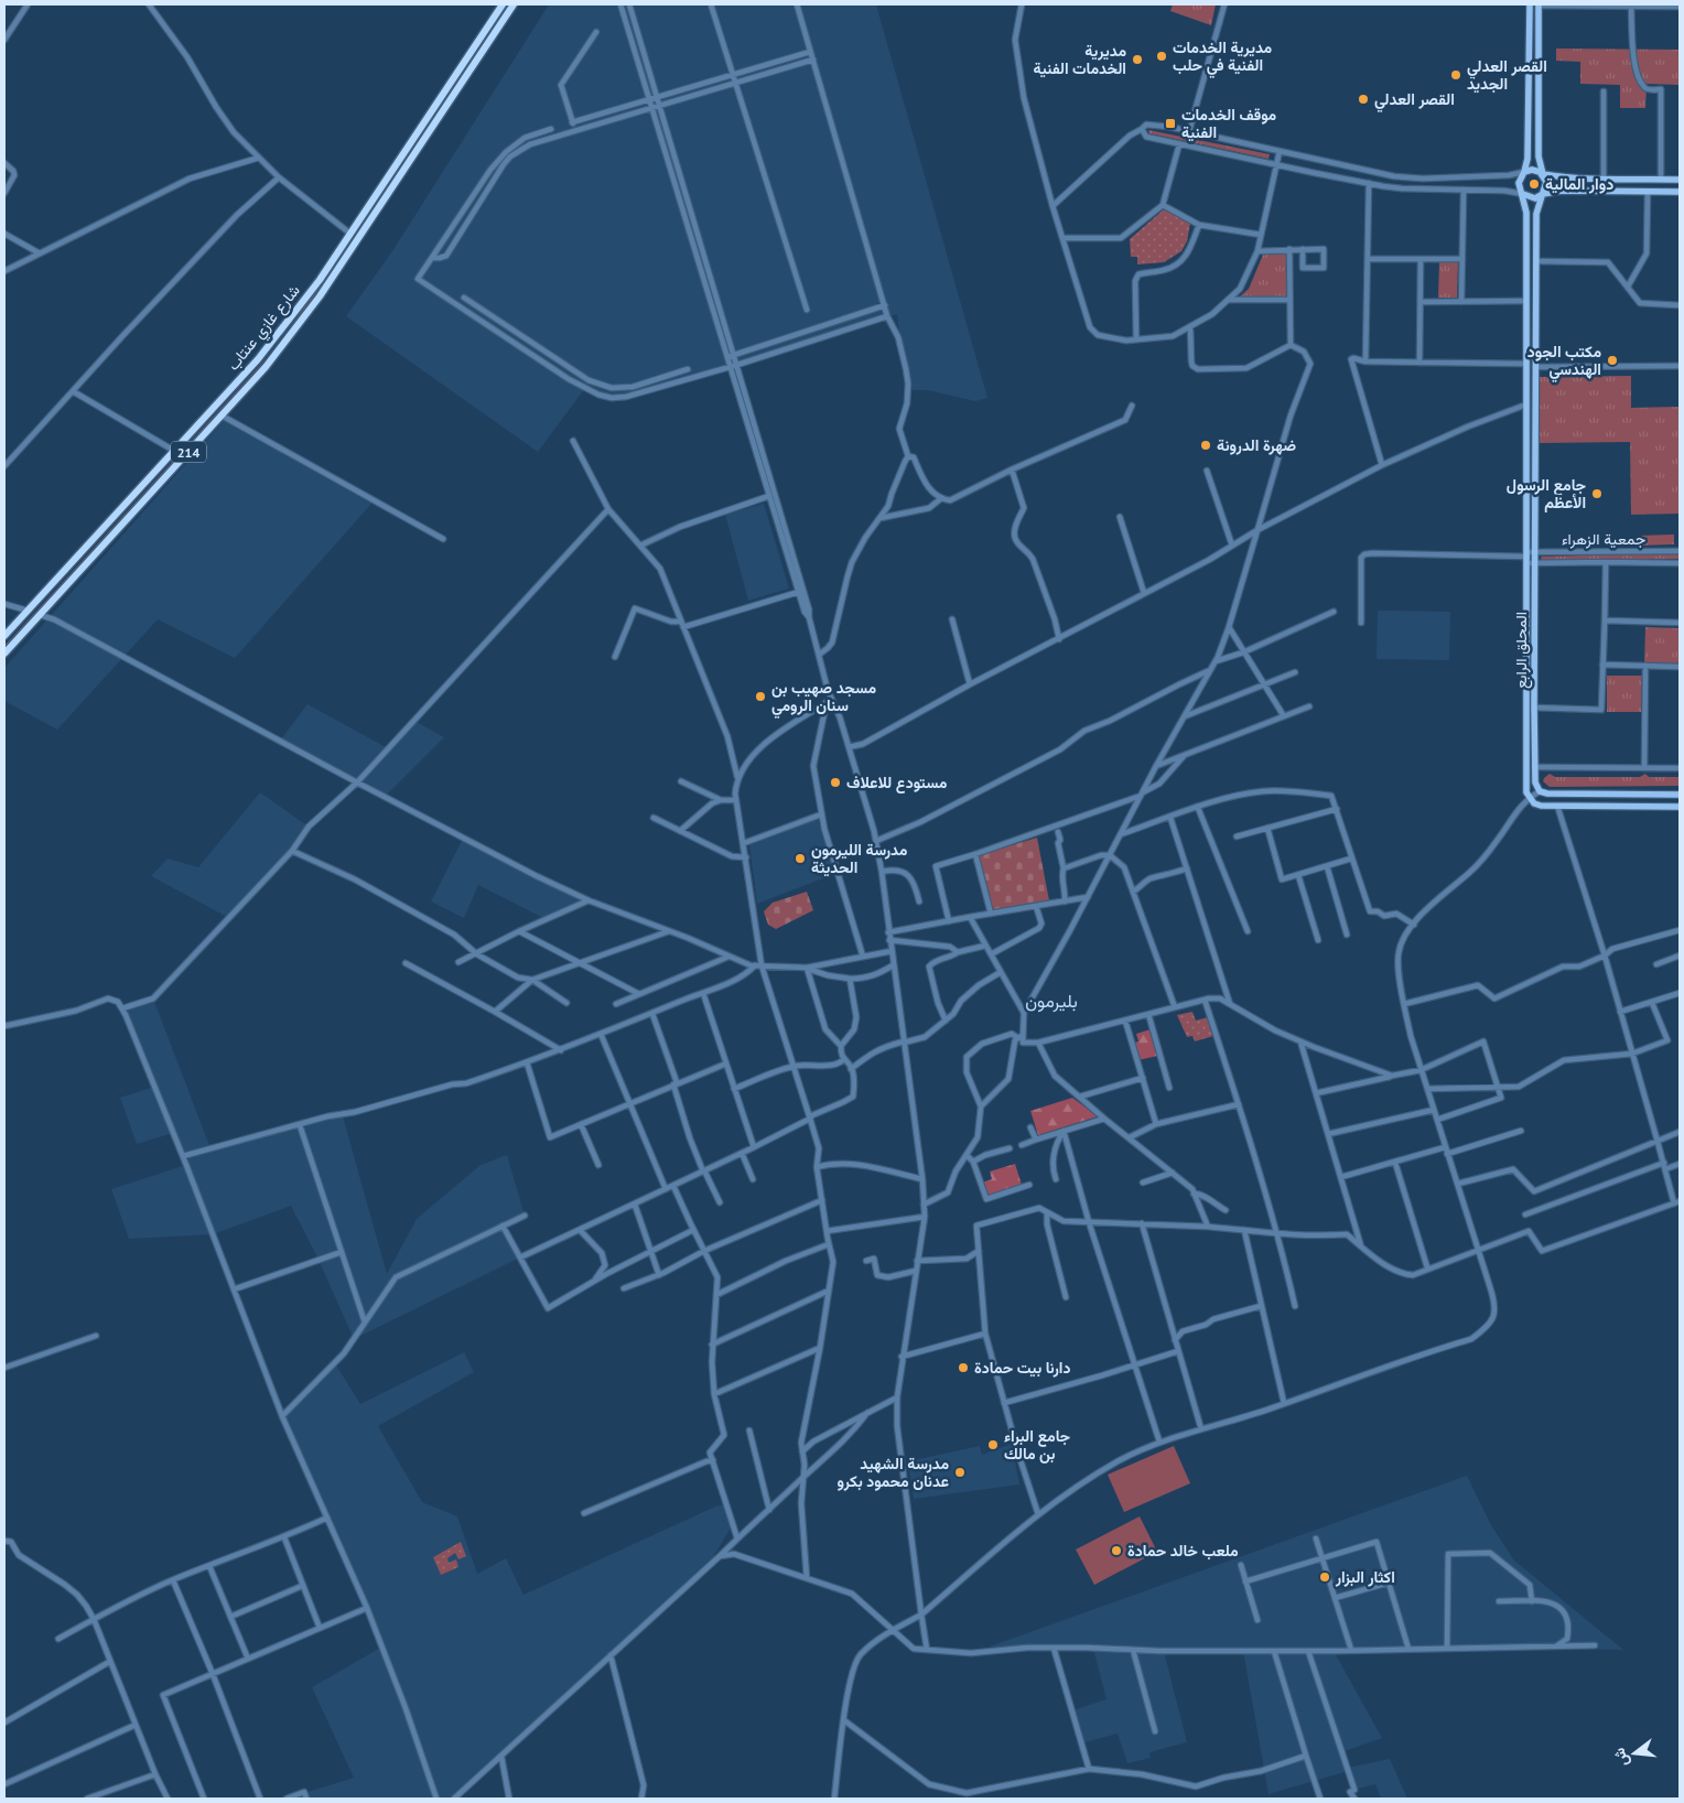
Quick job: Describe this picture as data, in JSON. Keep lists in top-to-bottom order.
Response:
{
  "streets": {
    "highway": ["شارع غازي عنتاب", "214"],
    "main road": ["المحلق الرابع"],
    "street": ["جمعية الزهراء"]
  },
  "crossings": [
    ["جمعية الزهراء", "المحلق الرابع"]
  ],
  "districts": ["بليرمون"],
  "places": {
    "other": [
      "مديرية الخدمات الفنية في حلب",
      "مديرية الخدمات الفنية",
      "القصر العدلي الجديد",
      "القصر العدلي",
      "دوار المالية",
      "مكتب الجود الهندسي",
      "ضهرة الدرونة",
      "جامع الرسول الأعظم",
      "مسجد صهيب بن سنان الرومي",
      "مستودع للاعلاف",
      "مدرسة الليرمون الحديثة",
      "دارنا بيت حمادة",
      "جامع البراء بن مالك",
      "مدرسة الشهيد عدنان محمود بكرو",
      "ملعب خالد حمادة",
      "اكثار البزار"
    ],
    "transit": ["موقف الخدمات الفنية"]
  },
  "north": "left"
}
